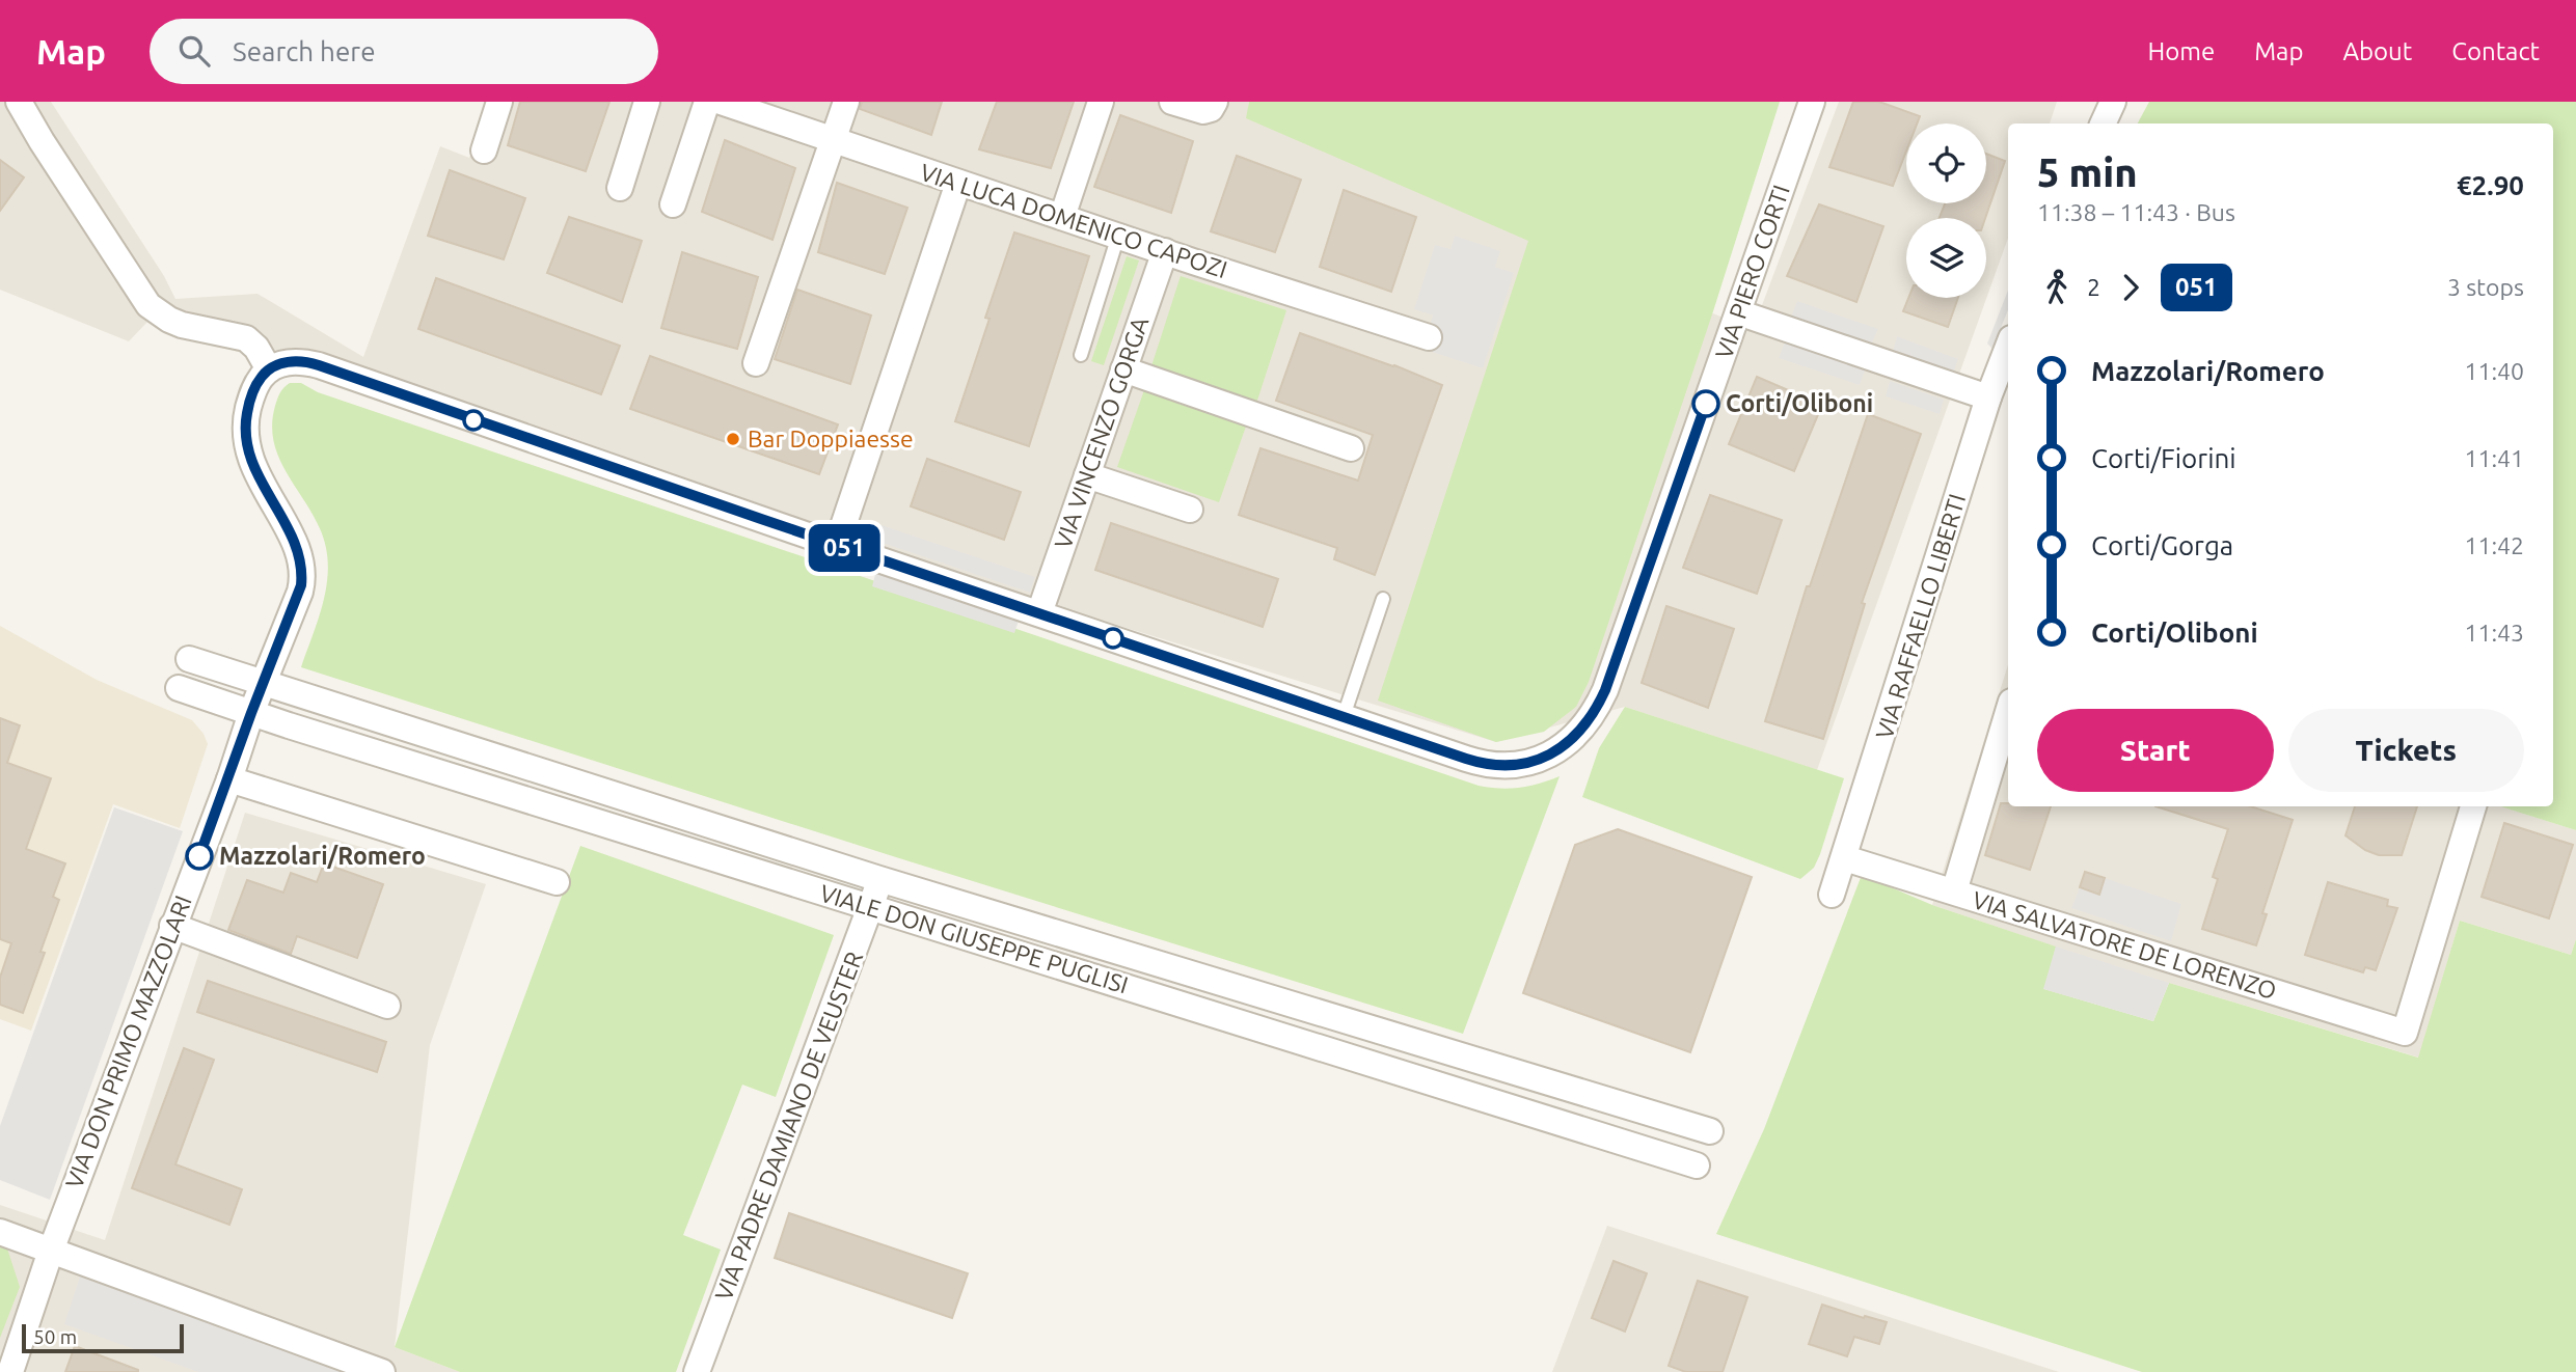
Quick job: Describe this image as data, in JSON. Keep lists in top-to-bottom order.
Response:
{
  "streets": {
    "street": [
      "VIA LUCA DOMENICO CAPOZI",
      "VIA PIERO CORTI",
      "VIA VINCENZO GORGA",
      "VIA RAFFAELLO LIBERTI",
      "VIALE DON GIUSEPPE PUGLISI",
      "VIA SALVATORE DE LORENZO",
      "VIA DON PRIMO MAZZOLARI",
      "VIA PADRE DAMIANO DE VEUSTER"
    ]
  },
  "crossings": [
    ["VIA LUCA DOMENICO CAPOZI", "VIA VINCENZO GORGA"],
    ["VIA PIERO CORTI", "VIA VINCENZO GORGA"],
    ["VIA PIERO CORTI", "VIA DON PRIMO MAZZOLARI"],
    ["VIA RAFFAELLO LIBERTI", "VIA SALVATORE DE LORENZO"],
    ["VIALE DON GIUSEPPE PUGLISI", "VIA DON PRIMO MAZZOLARI"],
    ["VIALE DON GIUSEPPE PUGLISI", "VIA PADRE DAMIANO DE VEUSTER"]
  ],
  "places": ["Corti/Oliboni", "Bar Doppiaesse", "Mazzolari/Romero"],
  "lines": ["bus line 051"],
  "scale_bar": "50 m",
  "page": {
    "header": "Map",
    "search": "Search here",
    "nav": [
      "Home",
      "Map",
      "About",
      "Contact"
    ],
    "on_map": "051",
    "heading": ["5 min", "11:38 – 11:43 · Bus", "€2.90"],
    "legs": ["2", "051", "3 stops"],
    "list": [
      {
        "name": "Mazzolari/Romero",
        "value": "11:40"
      },
      {
        "name": "Corti/Fiorini",
        "value": "11:41"
      },
      {
        "name": "Corti/Gorga",
        "value": "11:42"
      },
      {
        "name": "Corti/Oliboni",
        "value": "11:43"
      }
    ],
    "buttons": ["Start", "Tickets"],
    "scale": "50 m"
  }
}
